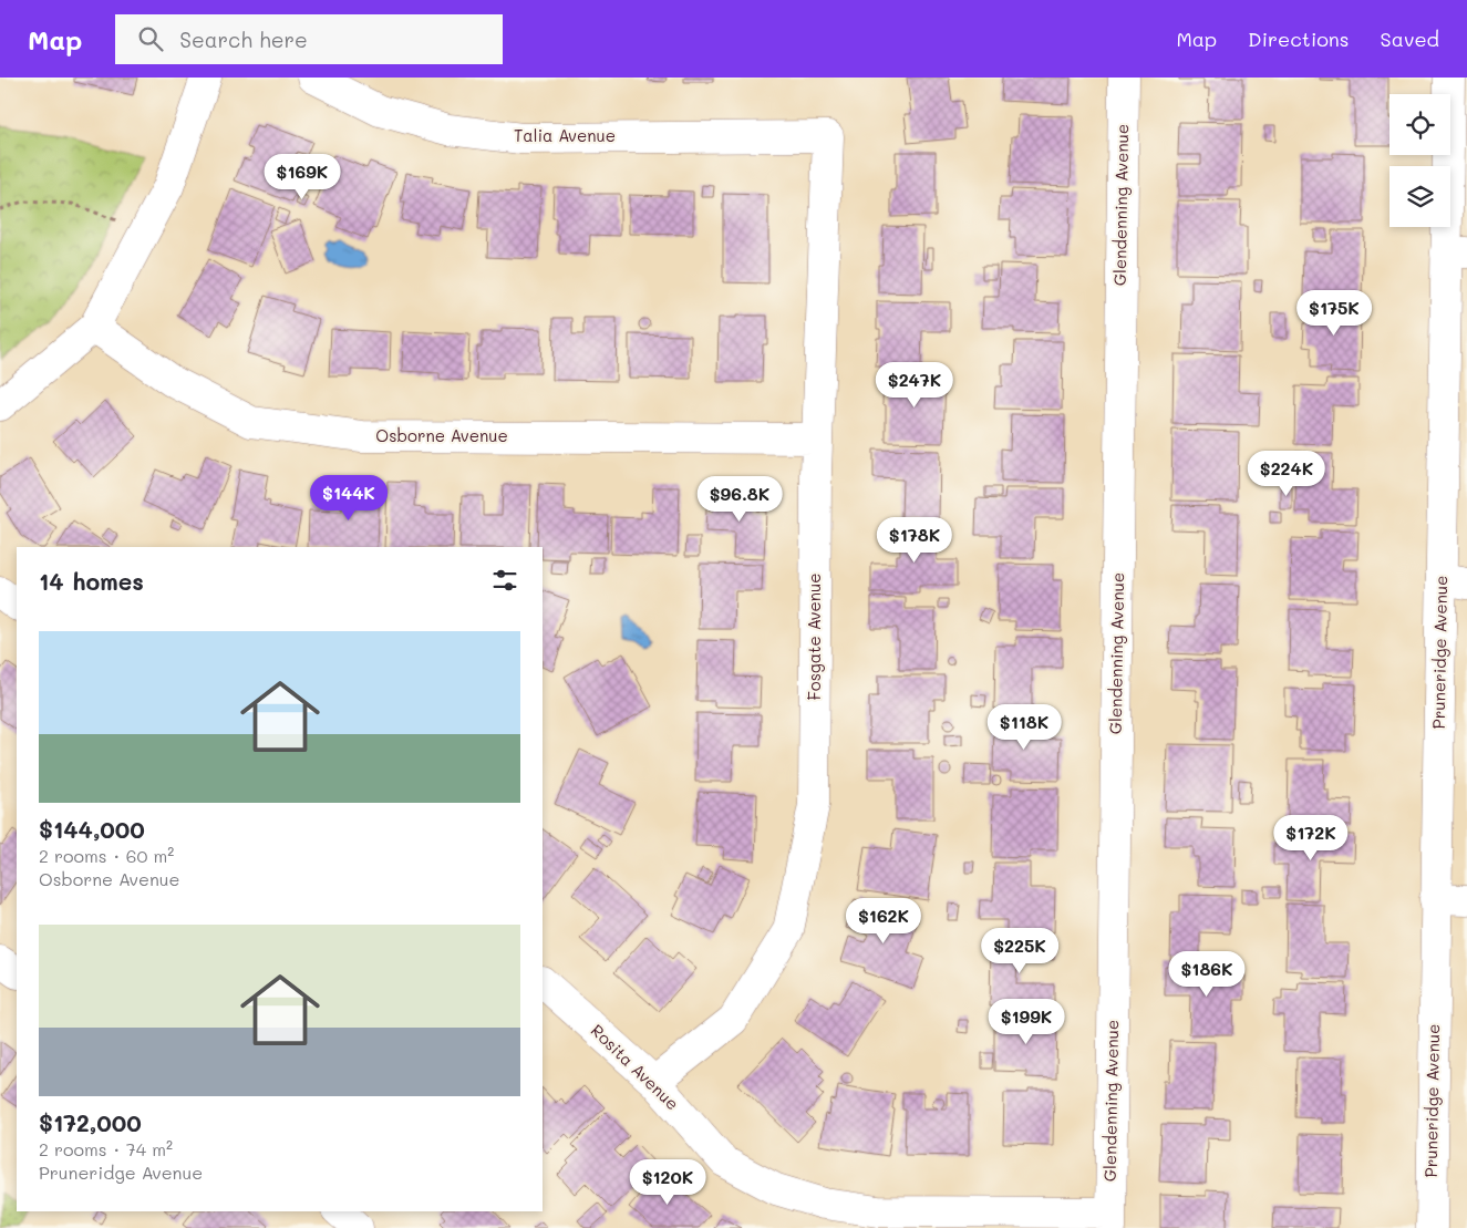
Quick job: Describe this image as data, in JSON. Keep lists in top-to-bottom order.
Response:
{
  "streets": {
    "street": [
      "Talia Avenue",
      "Glendenning Avenue",
      "Osborne Avenue",
      "Fosgate Avenue",
      "Pruneridge Avenue",
      "Rosita Avenue"
    ]
  },
  "crossings": [
    ["Talia Avenue", "Fosgate Avenue"],
    ["Glendenning Avenue", "Rosita Avenue"],
    ["Osborne Avenue", "Fosgate Avenue"],
    ["Fosgate Avenue", "Rosita Avenue"]
  ],
  "page": {
    "header": "Map",
    "search": "Search here",
    "nav": ["Map", "Directions", "Saved"],
    "price": [
      "$169K",
      "$175K",
      "$247K",
      "$224K",
      "$144K",
      "$96.8K",
      "$178K",
      "$118K",
      "$172K",
      "$162K",
      "$225K",
      "$186K",
      "$199K",
      "$120K"
    ],
    "heading": "14 homes",
    "list": [
      {
        "name": "$144,000",
        "note": "2 rooms · 60 m² · Osborne Avenue"
      },
      {
        "name": "$172,000",
        "note": "2 rooms · 74 m² · Pruneridge Avenue"
      }
    ]
  }
}
